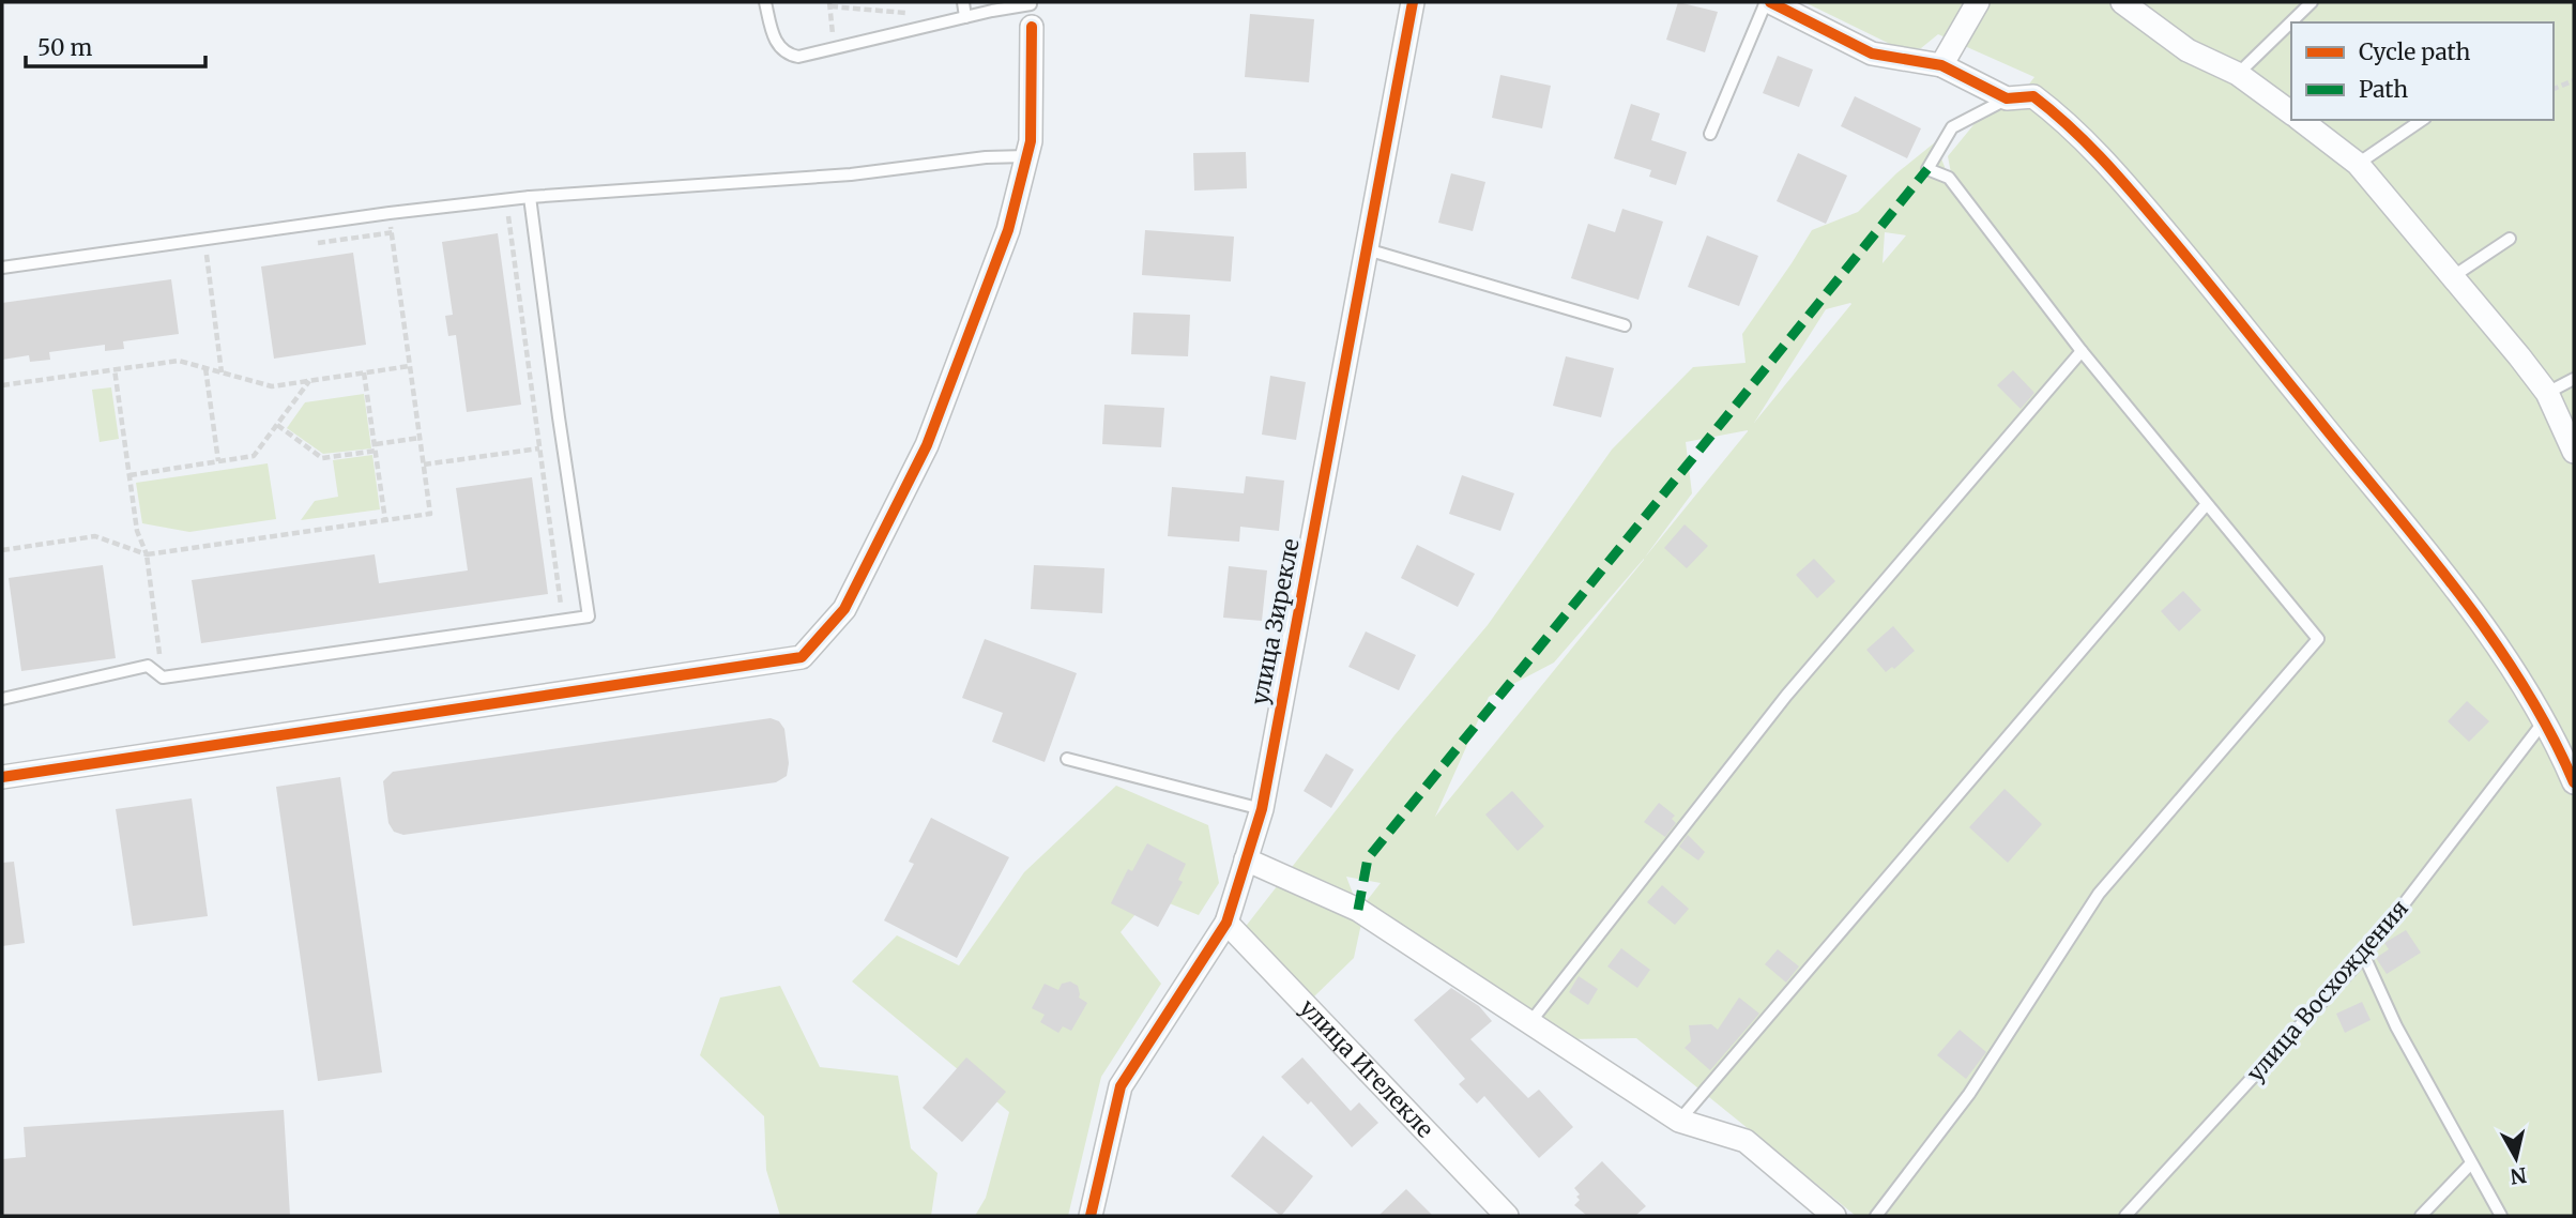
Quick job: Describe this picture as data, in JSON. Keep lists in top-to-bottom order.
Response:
{
  "streets": {
    "street": ["улица Зирекле", "улица Игелекле"],
    "lane": ["улица Восхождения"]
  },
  "crossings": [
    ["улица Зирекле", "улица Игелекле"]
  ],
  "legend": ["Cycle path", "Path"],
  "scale_bar": "50 m",
  "north": "bottom"
}
